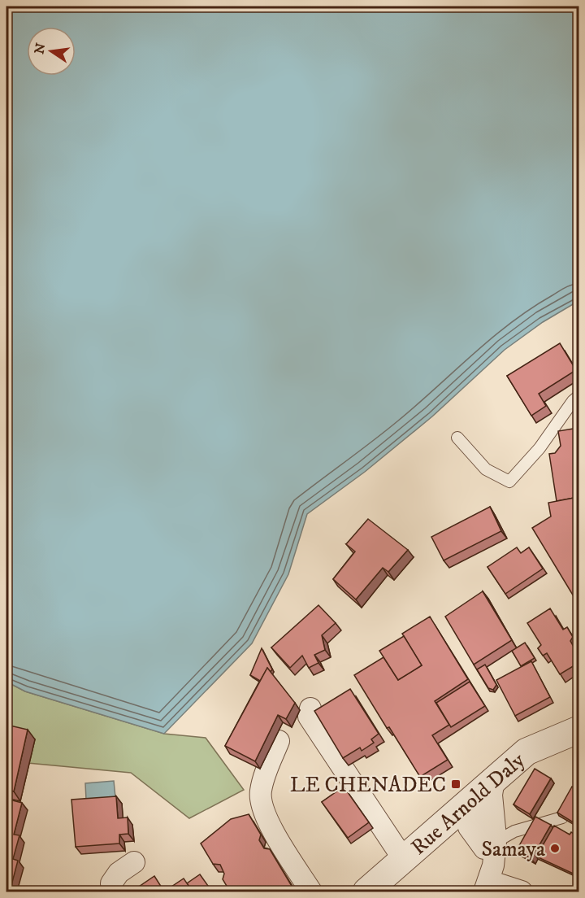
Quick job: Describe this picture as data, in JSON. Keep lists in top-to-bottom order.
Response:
{
  "streets": {
    "street": ["Rue Arnold Daly"]
  },
  "places": {
    "transit": ["LE CHENADEC"],
    "other": ["Samaya"]
  },
  "north": "left"
}
